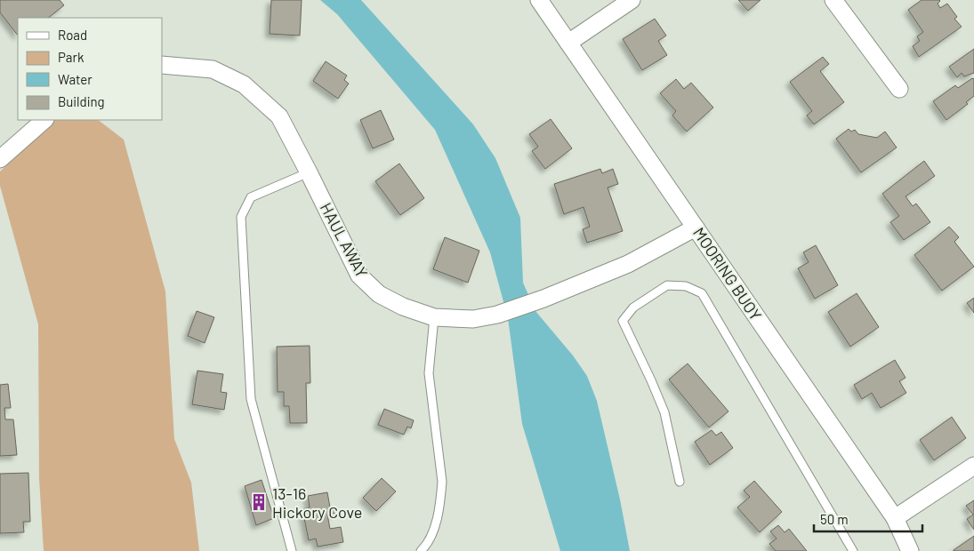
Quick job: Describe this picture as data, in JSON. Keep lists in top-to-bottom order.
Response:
{
  "streets": {
    "street": ["HAUL AWAY", "MOORING BUOY"]
  },
  "crossings": [
    ["HAUL AWAY", "MOORING BUOY"]
  ],
  "places": {
    "building": ["13-16 Hickory Cove"]
  },
  "legend": [
    "Road",
    "Park",
    "Water",
    "Building"
  ],
  "scale_bar": "50 m"
}
